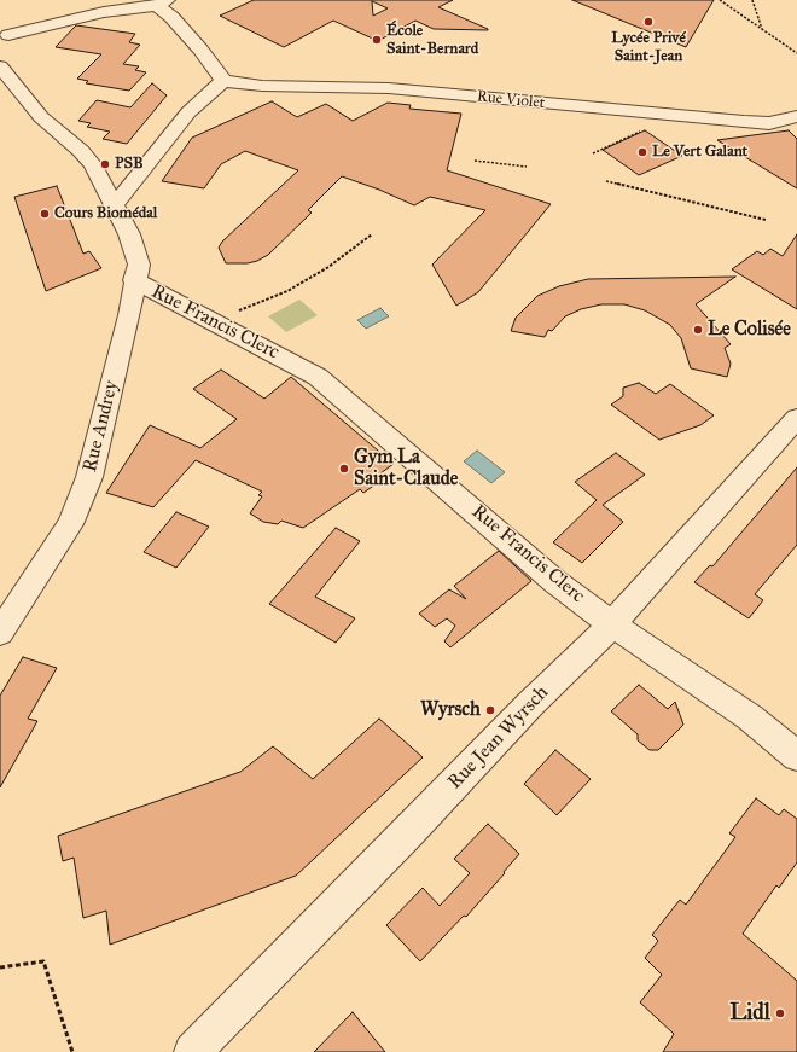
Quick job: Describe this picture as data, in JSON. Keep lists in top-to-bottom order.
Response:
{
  "streets": {
    "street": [
      "Rue Violet",
      "Rue Francis Clerc",
      "Rue Andrey",
      "Rue Jean Wyrsch"
    ]
  },
  "crossings": [
    ["Rue Francis Clerc", "Rue Andrey"],
    ["Rue Francis Clerc", "Rue Jean Wyrsch"]
  ],
  "places": [
    "Lycée Privé Saint-Jean",
    "École Saint-Bernard",
    "Le Vert Galant",
    "PSB",
    "Cours Biomédal",
    "Le Colisée",
    "Gym La Saint-Claude",
    "Wyrsch",
    "Lidl"
  ]
}
